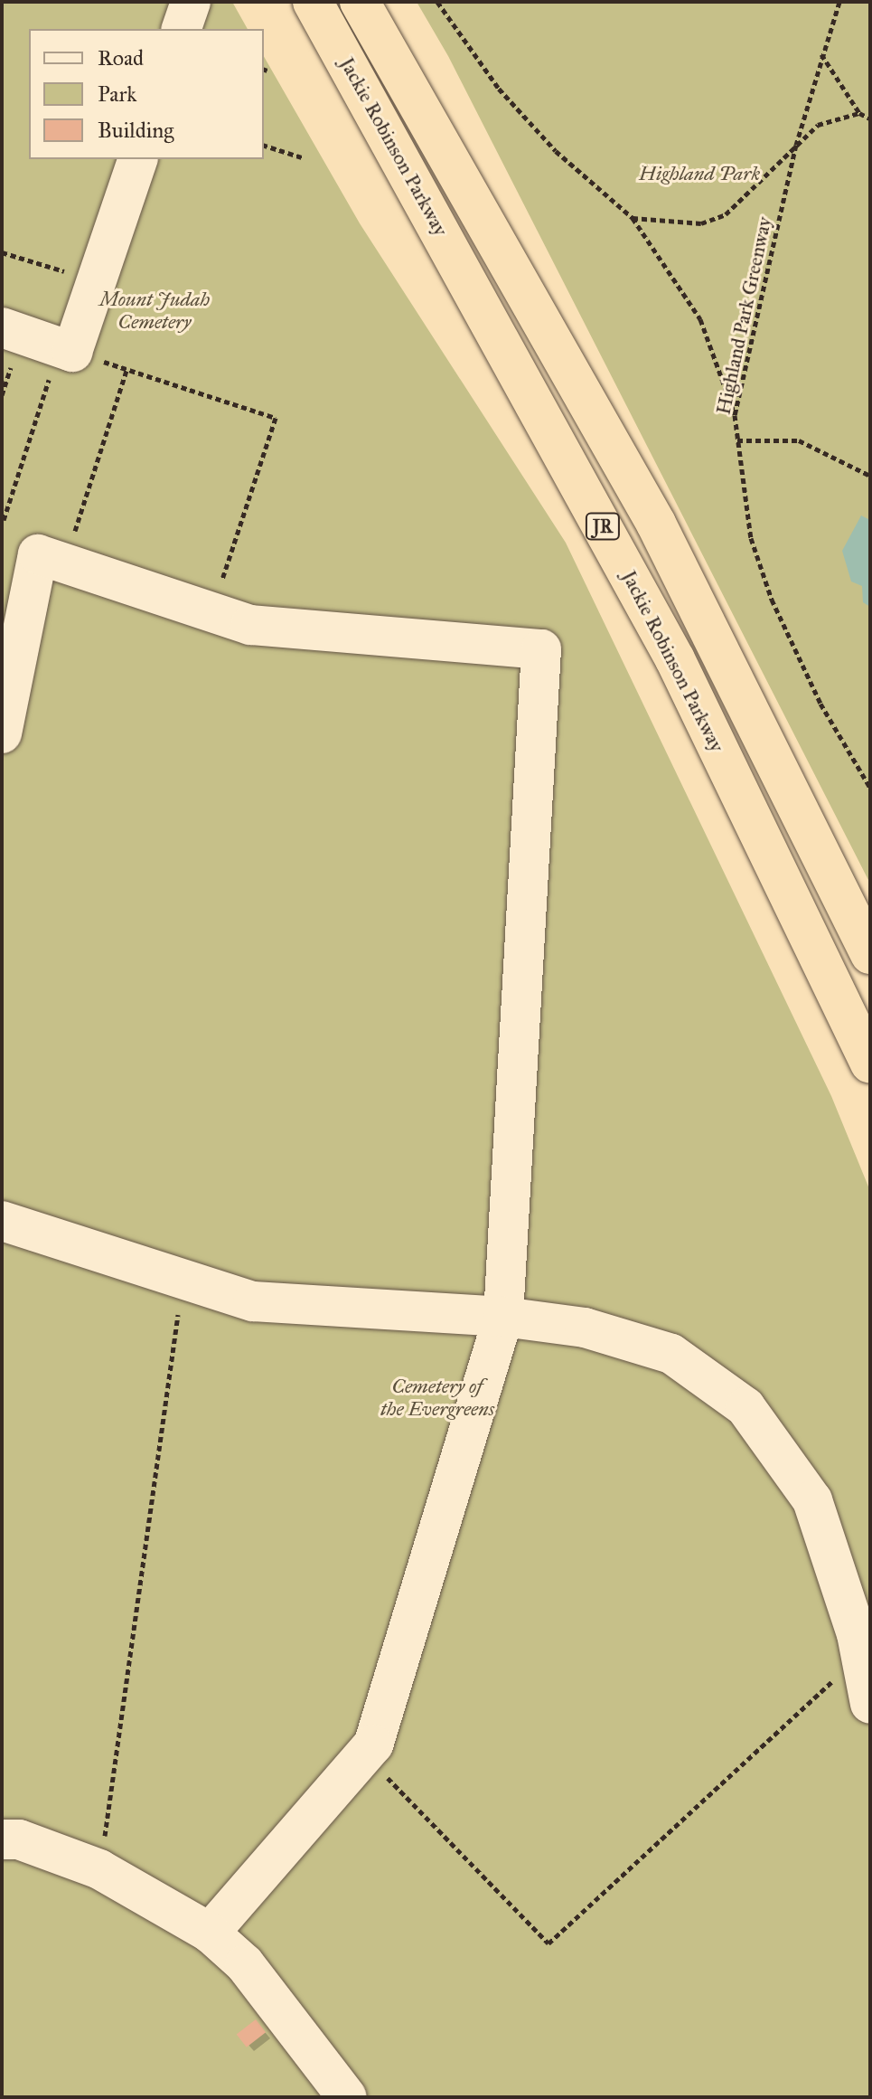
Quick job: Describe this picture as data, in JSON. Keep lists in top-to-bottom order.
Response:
{
  "streets": {
    "highway": ["Jackie Robinson Parkway", "JR"],
    "path": ["Highland Park Greenway"]
  },
  "parks": ["Highland Park", "Mount Judah Cemetery", "Cemetery of the Evergreens"],
  "legend": ["Road", "Park", "Building"]
}
